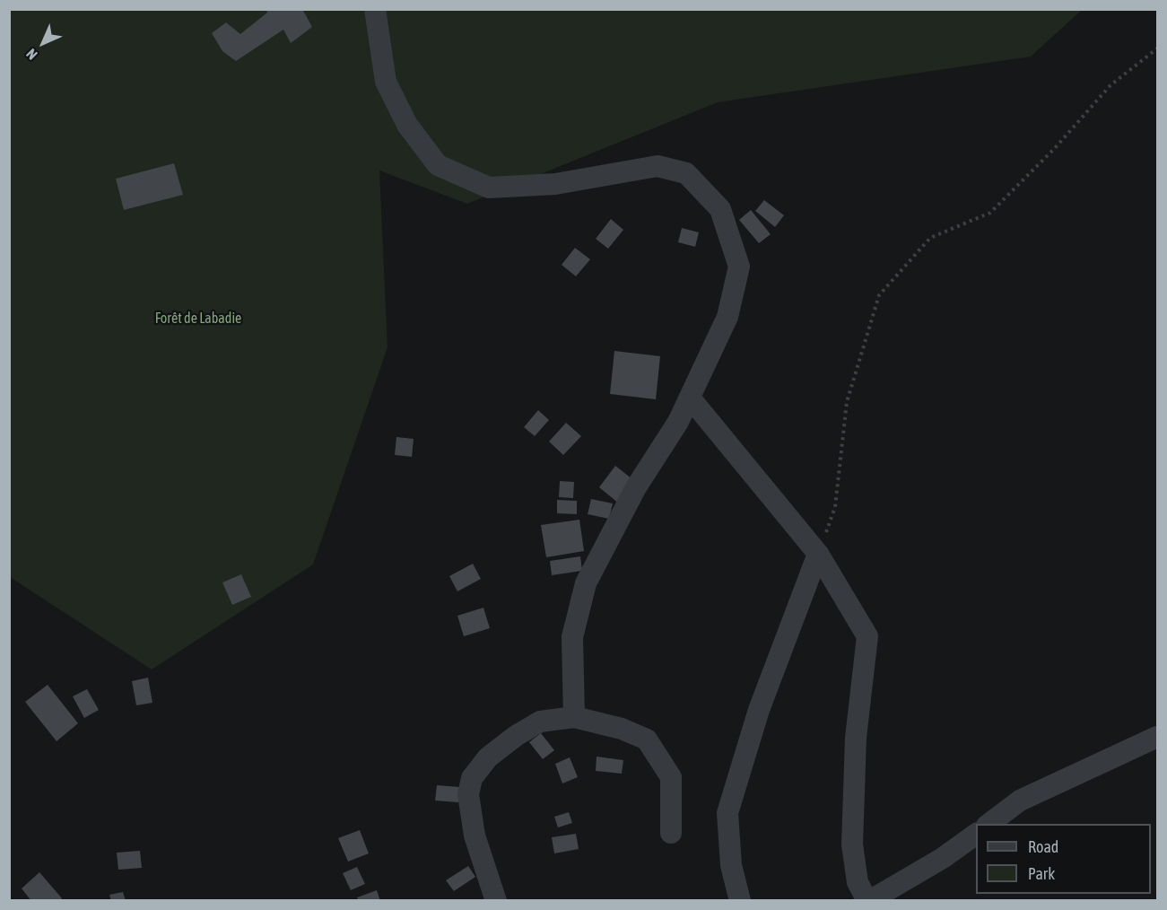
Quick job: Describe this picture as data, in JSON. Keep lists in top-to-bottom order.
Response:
{
  "parks": ["Forêt de Labadie"],
  "legend": ["Road", "Park"],
  "north": "bottom left"
}
